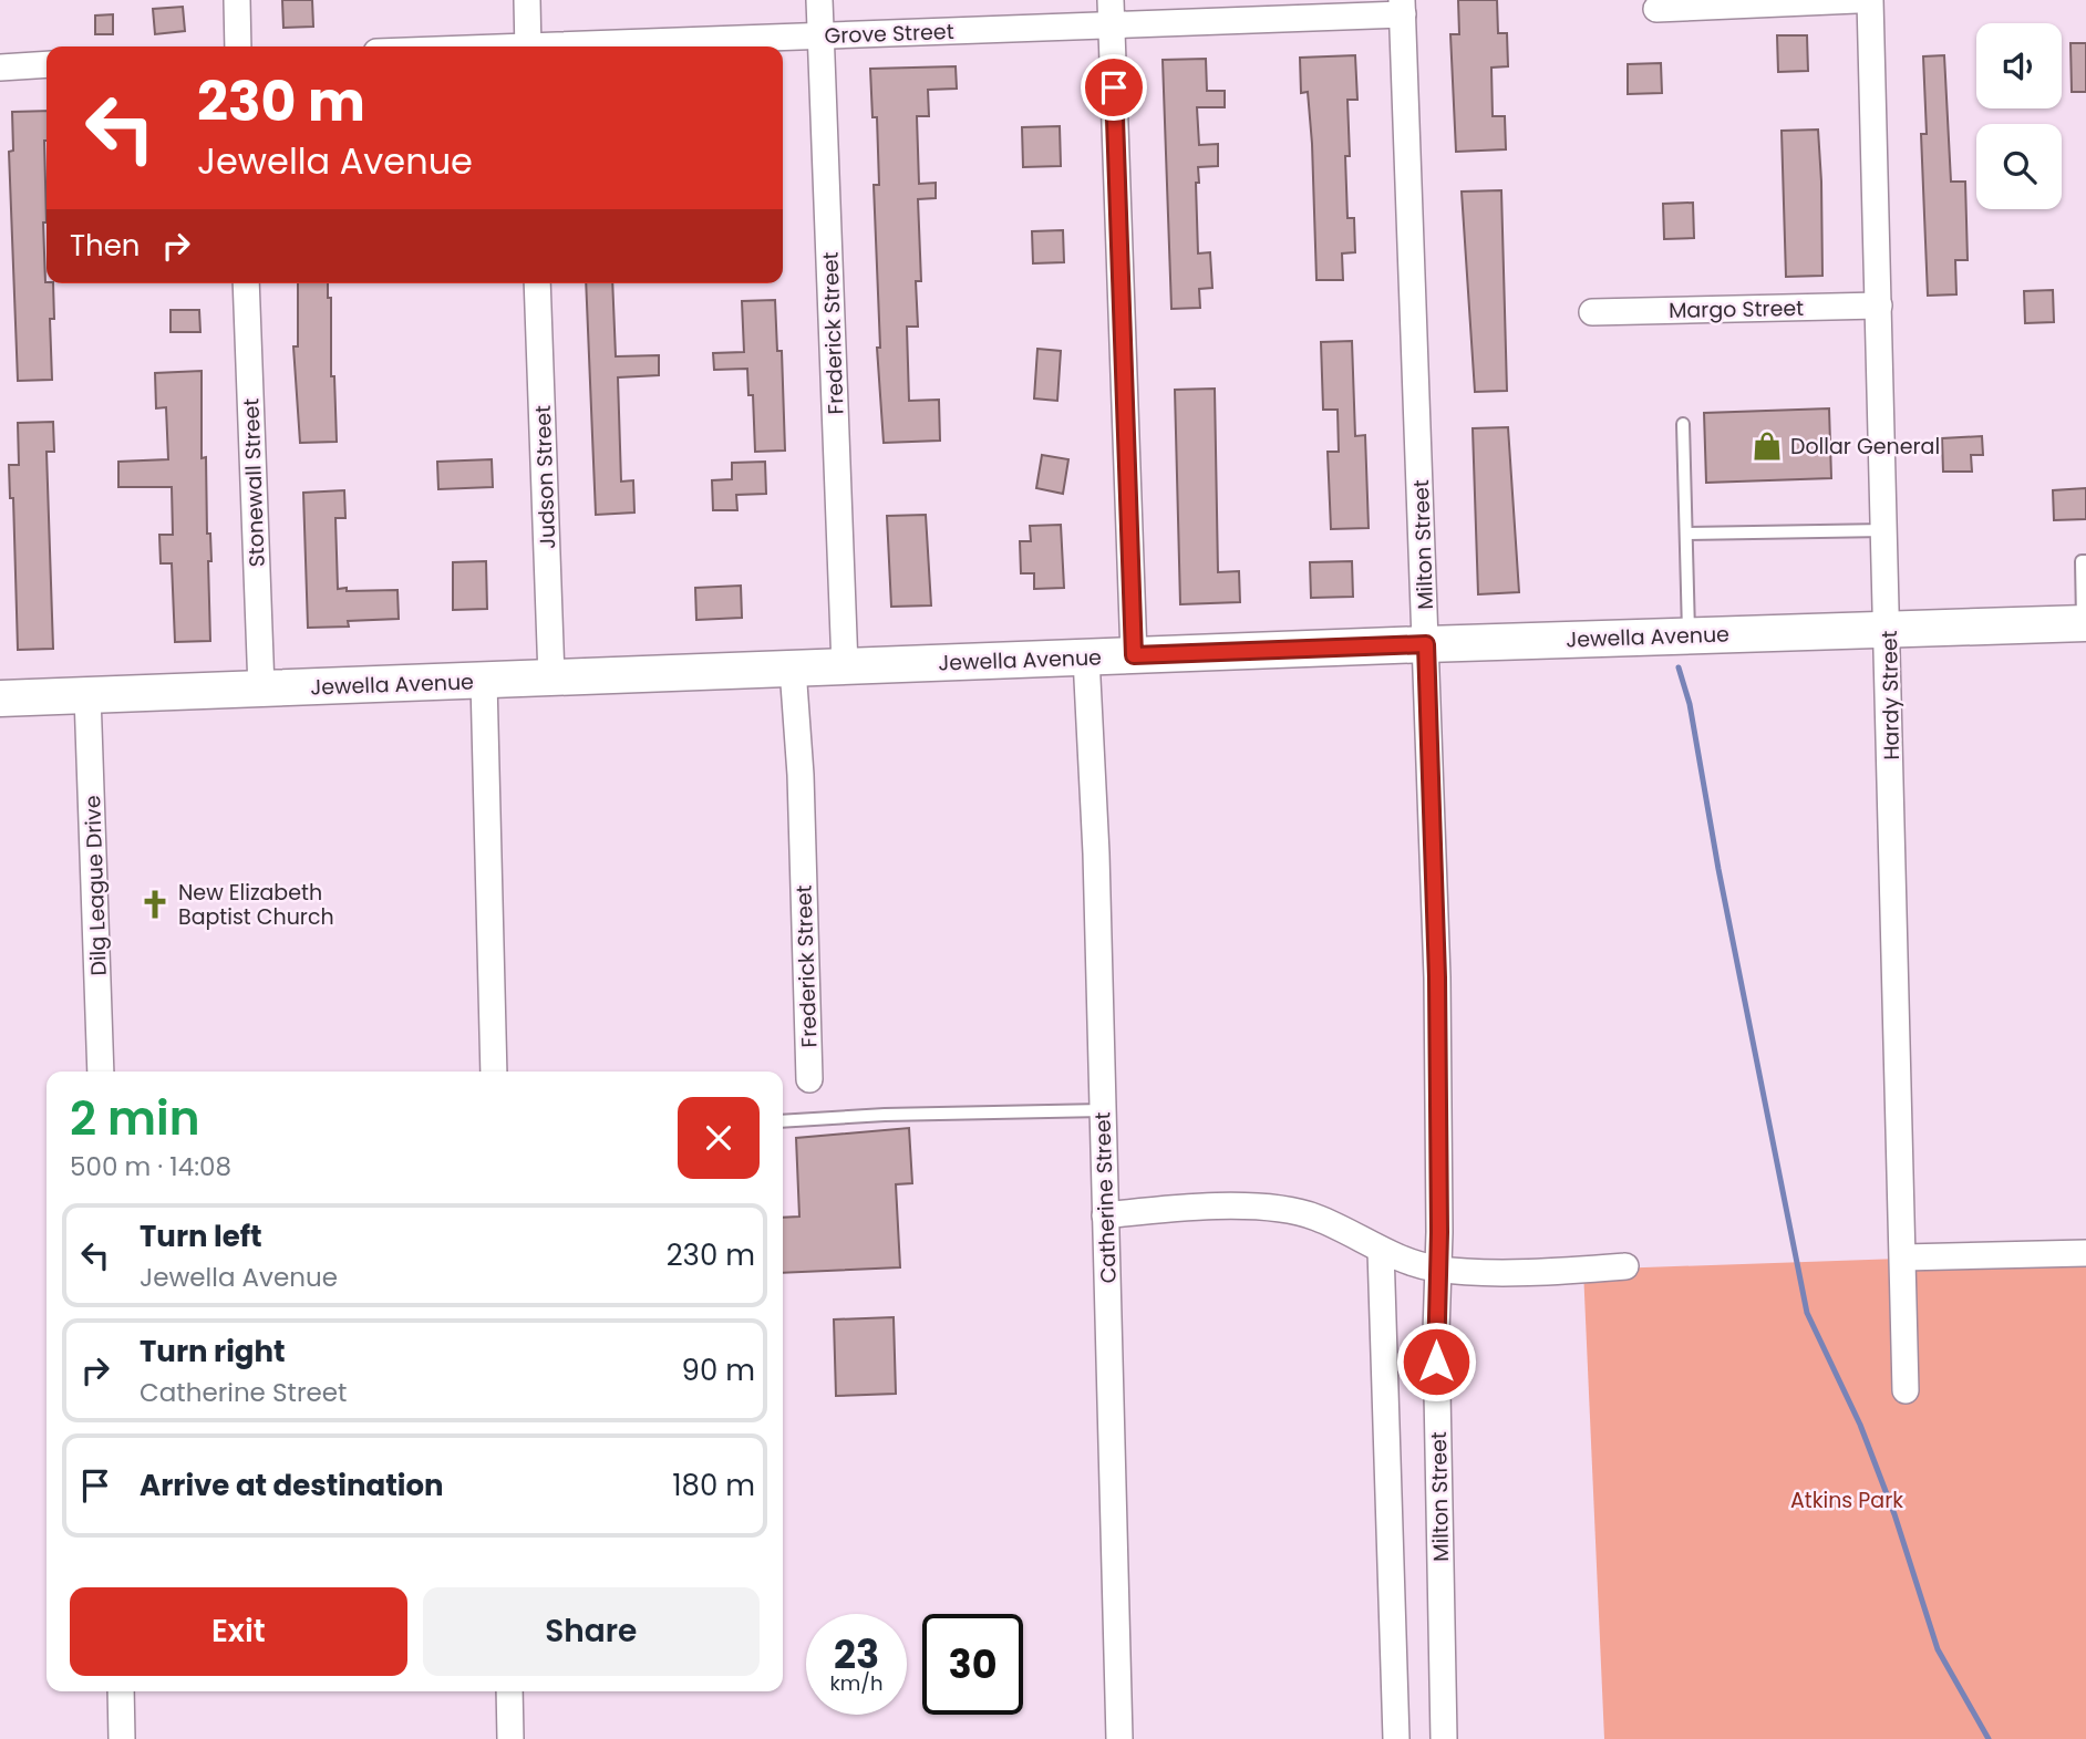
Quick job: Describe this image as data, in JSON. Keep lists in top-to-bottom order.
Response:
{
  "streets": {
    "main road": ["Jewella Avenue"],
    "street": [
      "Grove Street",
      "Margo Street",
      "Frederick Street",
      "Judson Street",
      "Stonewall Street",
      "Milton Street",
      "Hardy Street",
      "Dilg League Drive",
      "Catherine Street"
    ]
  },
  "crossings": [
    ["Grove Street", "Frederick Street"],
    ["Grove Street", "Milton Street"],
    ["Margo Street", "Hardy Street"],
    ["Frederick Street", "Jewella Avenue"],
    ["Judson Street", "Jewella Avenue"],
    ["Stonewall Street", "Jewella Avenue"],
    ["Milton Street", "Jewella Avenue"],
    ["Jewella Avenue", "Hardy Street"],
    ["Jewella Avenue", "Dilg League Drive"],
    ["Jewella Avenue", "Catherine Street"]
  ],
  "parks": ["Atkins Park"],
  "places": {
    "shop": ["Dollar General"],
    "church": ["New Elizabeth Baptist Church"]
  },
  "page": {
    "turn": ["230 m", "Jewella Avenue"],
    "then": "Then",
    "heading": ["2 min", "500 m · 14:08"],
    "list": [
      {
        "name": "Turn left",
        "note": "Jewella Avenue",
        "value": "230 m"
      },
      {
        "name": "Turn right",
        "note": "Catherine Street",
        "value": "90 m"
      },
      {
        "name": "Arrive at destination",
        "value": "180 m"
      }
    ],
    "buttons": ["Exit", "Share"],
    "speed": "23 km/h",
    "limit": "30"
  }
}
